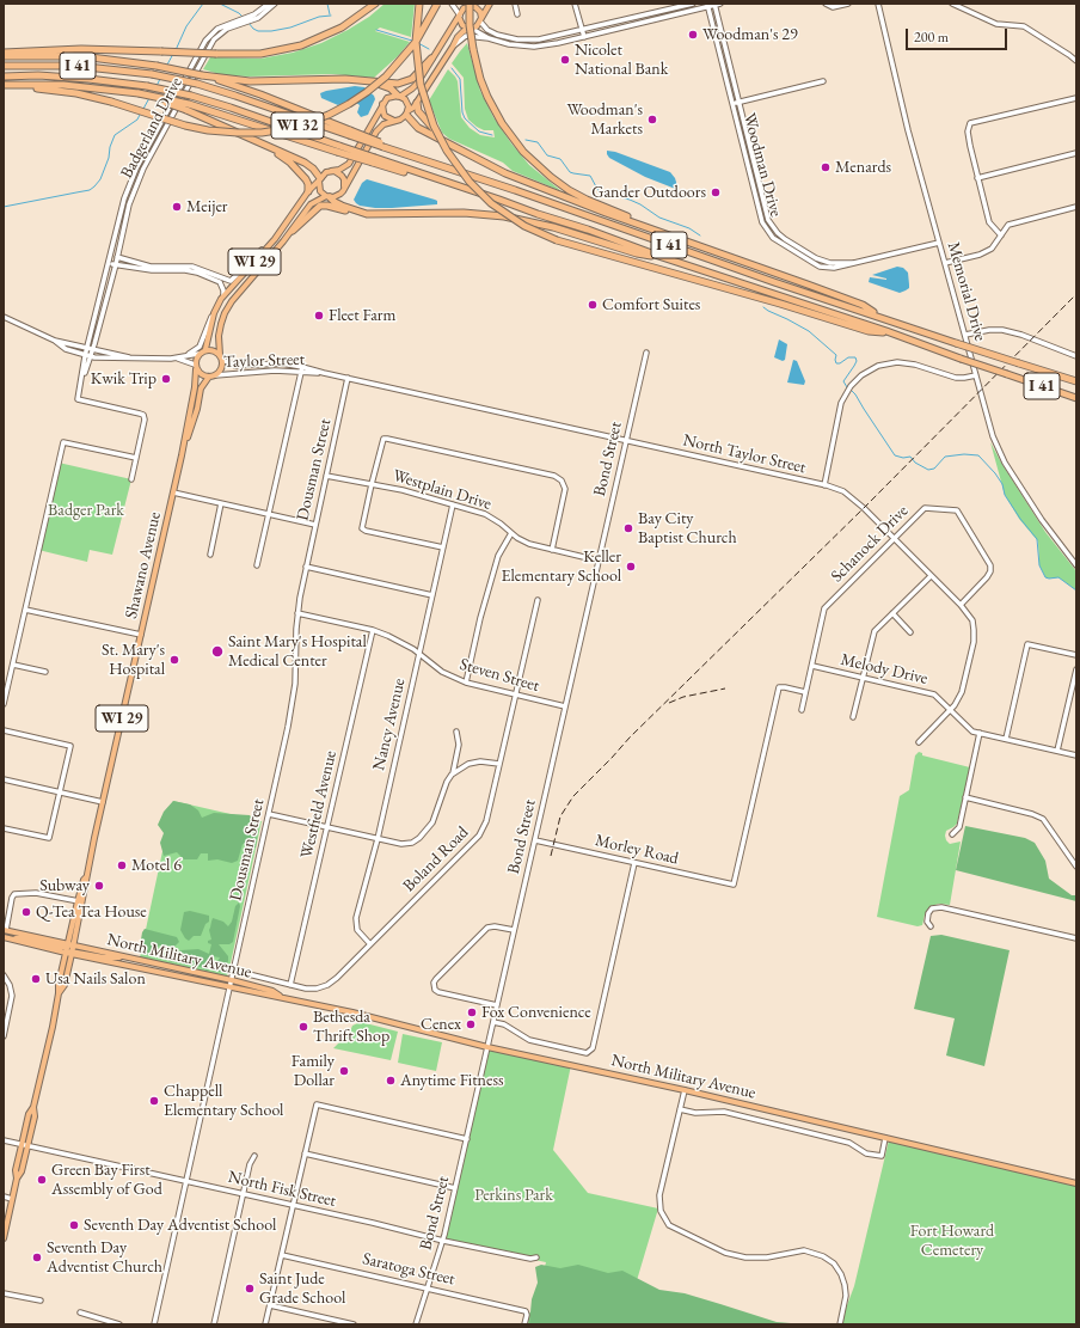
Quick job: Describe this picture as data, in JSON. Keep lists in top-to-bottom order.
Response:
{
  "streets": {
    "highway": ["I 41", "WI 32"],
    "main road": ["WI 29", "Shawano Avenue", "North Military Avenue"],
    "street": [
      "Badgerland Drive",
      "Woodman Drive",
      "Memorial Drive",
      "Taylor Street",
      "North Taylor Street",
      "Bond Street",
      "Dousman Street",
      "Westplain Drive",
      "Schanock Drive",
      "Melody Drive",
      "Steven Street",
      "Nancy Avenue",
      "Westfield Avenue",
      "Morley Road",
      "Boland Road",
      "North Fisk Street",
      "Saratoga Street"
    ]
  },
  "crossings": [
    ["Woodman Drive", "Memorial Drive"],
    ["WI 29", "Taylor Street"],
    ["WI 29", "Shawano Avenue"],
    ["Taylor Street", "North Taylor Street"],
    ["Taylor Street", "Shawano Avenue"],
    ["North Taylor Street", "Bond Street"],
    ["North Taylor Street", "Dousman Street"],
    ["North Taylor Street", "Schanock Drive"],
    ["North Taylor Street", "Melody Drive"],
    ["Bond Street", "Westplain Drive"],
    ["Bond Street", "Steven Street"],
    ["Bond Street", "Morley Road"],
    ["Bond Street", "North Military Avenue"],
    ["Bond Street", "North Fisk Street"],
    ["Bond Street", "Saratoga Street"],
    ["Dousman Street", "Westplain Drive"],
    ["Dousman Street", "Steven Street"],
    ["Dousman Street", "Boland Road"],
    ["Dousman Street", "North Military Avenue"],
    ["Dousman Street", "North Fisk Street"],
    ["Westplain Drive", "Nancy Avenue"],
    ["Schanock Drive", "Melody Drive"],
    ["Schanock Drive", "Morley Road"],
    ["Shawano Avenue", "North Military Avenue"],
    ["Shawano Avenue", "North Fisk Street"],
    ["Steven Street", "Nancy Avenue"],
    ["Steven Street", "Westfield Avenue"],
    ["Steven Street", "Boland Road"],
    ["Nancy Avenue", "Boland Road"],
    ["Westfield Avenue", "Boland Road"]
  ],
  "parks": ["Badger Park", "Perkins Park", "Fort Howard Cemetery"],
  "places": [
    "Woodman's 29",
    "Nicolet National Bank",
    "Woodman's Markets",
    "Menards",
    "Gander Outdoors",
    "Meijer",
    "Comfort Suites",
    "Fleet Farm",
    "Kwik Trip",
    "Bay City Baptist Church",
    "Keller Elementary School",
    "Saint Mary's Hospital Medical Center",
    "St. Mary's Hospital",
    "Motel 6",
    "Subway",
    "Q-Tea Tea House",
    "Usa Nails Salon",
    "Fox Convenience",
    "Cenex",
    "Bethesda Thrift Shop",
    "Family Dollar",
    "Anytime Fitness",
    "Chappell Elementary School",
    "Green Bay First Assembly of God",
    "Seventh Day Adventist School",
    "Seventh Day Adventist Church",
    "Saint Jude Grade School"
  ],
  "scale_bar": "200 m"
}
